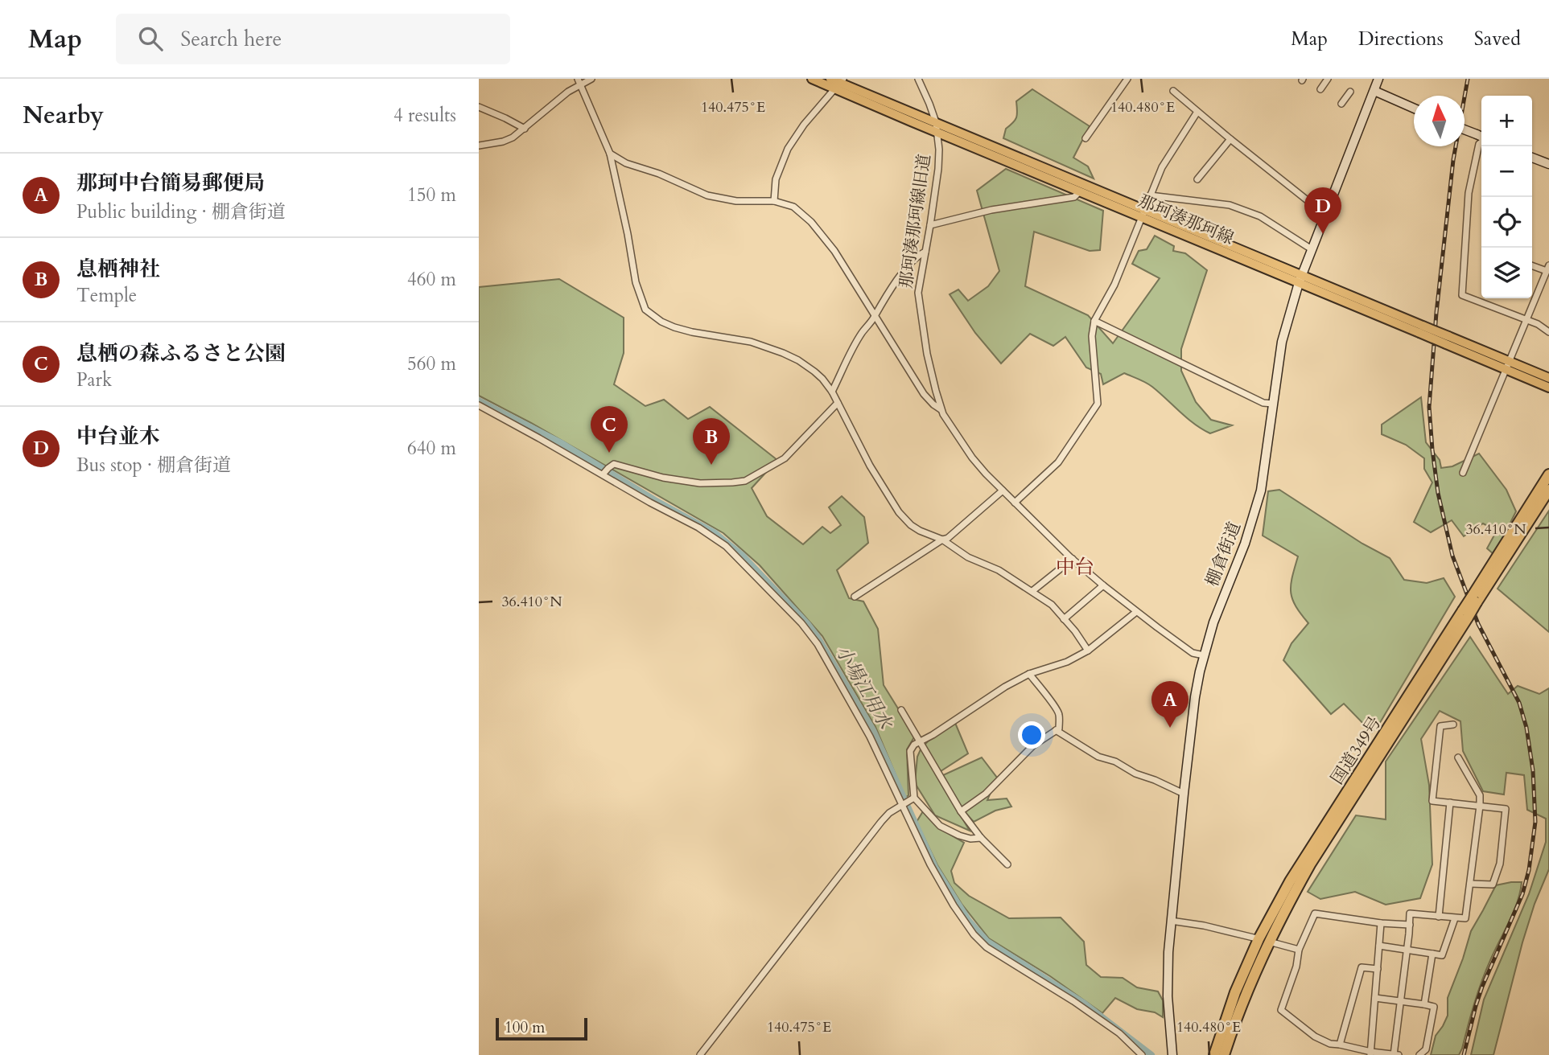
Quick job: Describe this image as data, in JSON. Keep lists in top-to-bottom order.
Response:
{
  "streets": {
    "highway": ["国道349号"],
    "main road": ["那珂湊那珂線"],
    "street": ["那珂湊那珂線旧道", "棚倉街道"]
  },
  "crossings": [
    ["那珂湊那珂線", "那珂湊那珂線旧道"],
    ["那珂湊那珂線", "棚倉街道"],
    ["那珂湊那珂線旧道", "棚倉街道"]
  ],
  "districts": ["中台"],
  "water": ["小場江用水"],
  "scale_bar": "100 m",
  "north": "top",
  "page": {
    "header": "Map",
    "search": "Search here",
    "nav": ["Map", "Directions", "Saved"],
    "heading": ["Nearby", "4 results"],
    "map_buttons": ["+", "−"],
    "list": [
      {
        "mark": "A",
        "name": "那珂中台簡易郵便局",
        "note": "Public building · 棚倉街道",
        "value": "150 m"
      },
      {
        "mark": "B",
        "name": "息栖神社",
        "note": "Temple",
        "value": "460 m"
      },
      {
        "mark": "C",
        "name": "息栖の森ふるさと公園",
        "note": "Park",
        "value": "560 m"
      },
      {
        "mark": "D",
        "name": "中台並木",
        "note": "Bus stop · 棚倉街道",
        "value": "640 m"
      }
    ],
    "pins": [
      "D",
      "C",
      "B",
      "A"
    ],
    "scale": "100 m"
  },
  "coordinates": ["140.475°E", "140.480°E", "36.410°N"]
}
